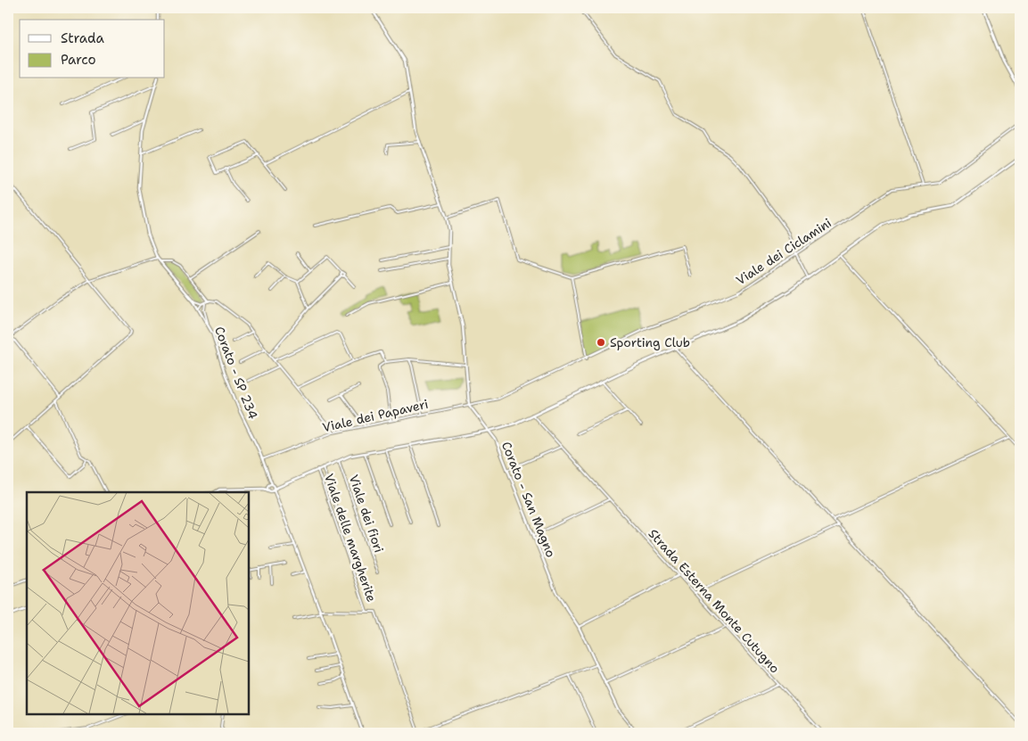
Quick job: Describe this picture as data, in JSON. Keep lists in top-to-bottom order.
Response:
{
  "streets": {
    "main road": ["Corato - SP 234", "Corato - San Magno"],
    "street": [
      "Viale dei Ciclamini",
      "Viale dei Papaveri",
      "Viale dei fiori",
      "Viale delle margherite",
      "Strada Esterna Monte Cutugno"
    ]
  },
  "crossings": [
    ["Viale dei Ciclamini", "Viale dei Papaveri"],
    ["Viale dei Ciclamini", "Corato - San Magno"],
    ["Corato - SP 234", "Viale dei Papaveri"],
    ["Viale dei Papaveri", "Corato - San Magno"]
  ],
  "places": ["Sporting Club"],
  "legend": ["Strada", "Parco"]
}
